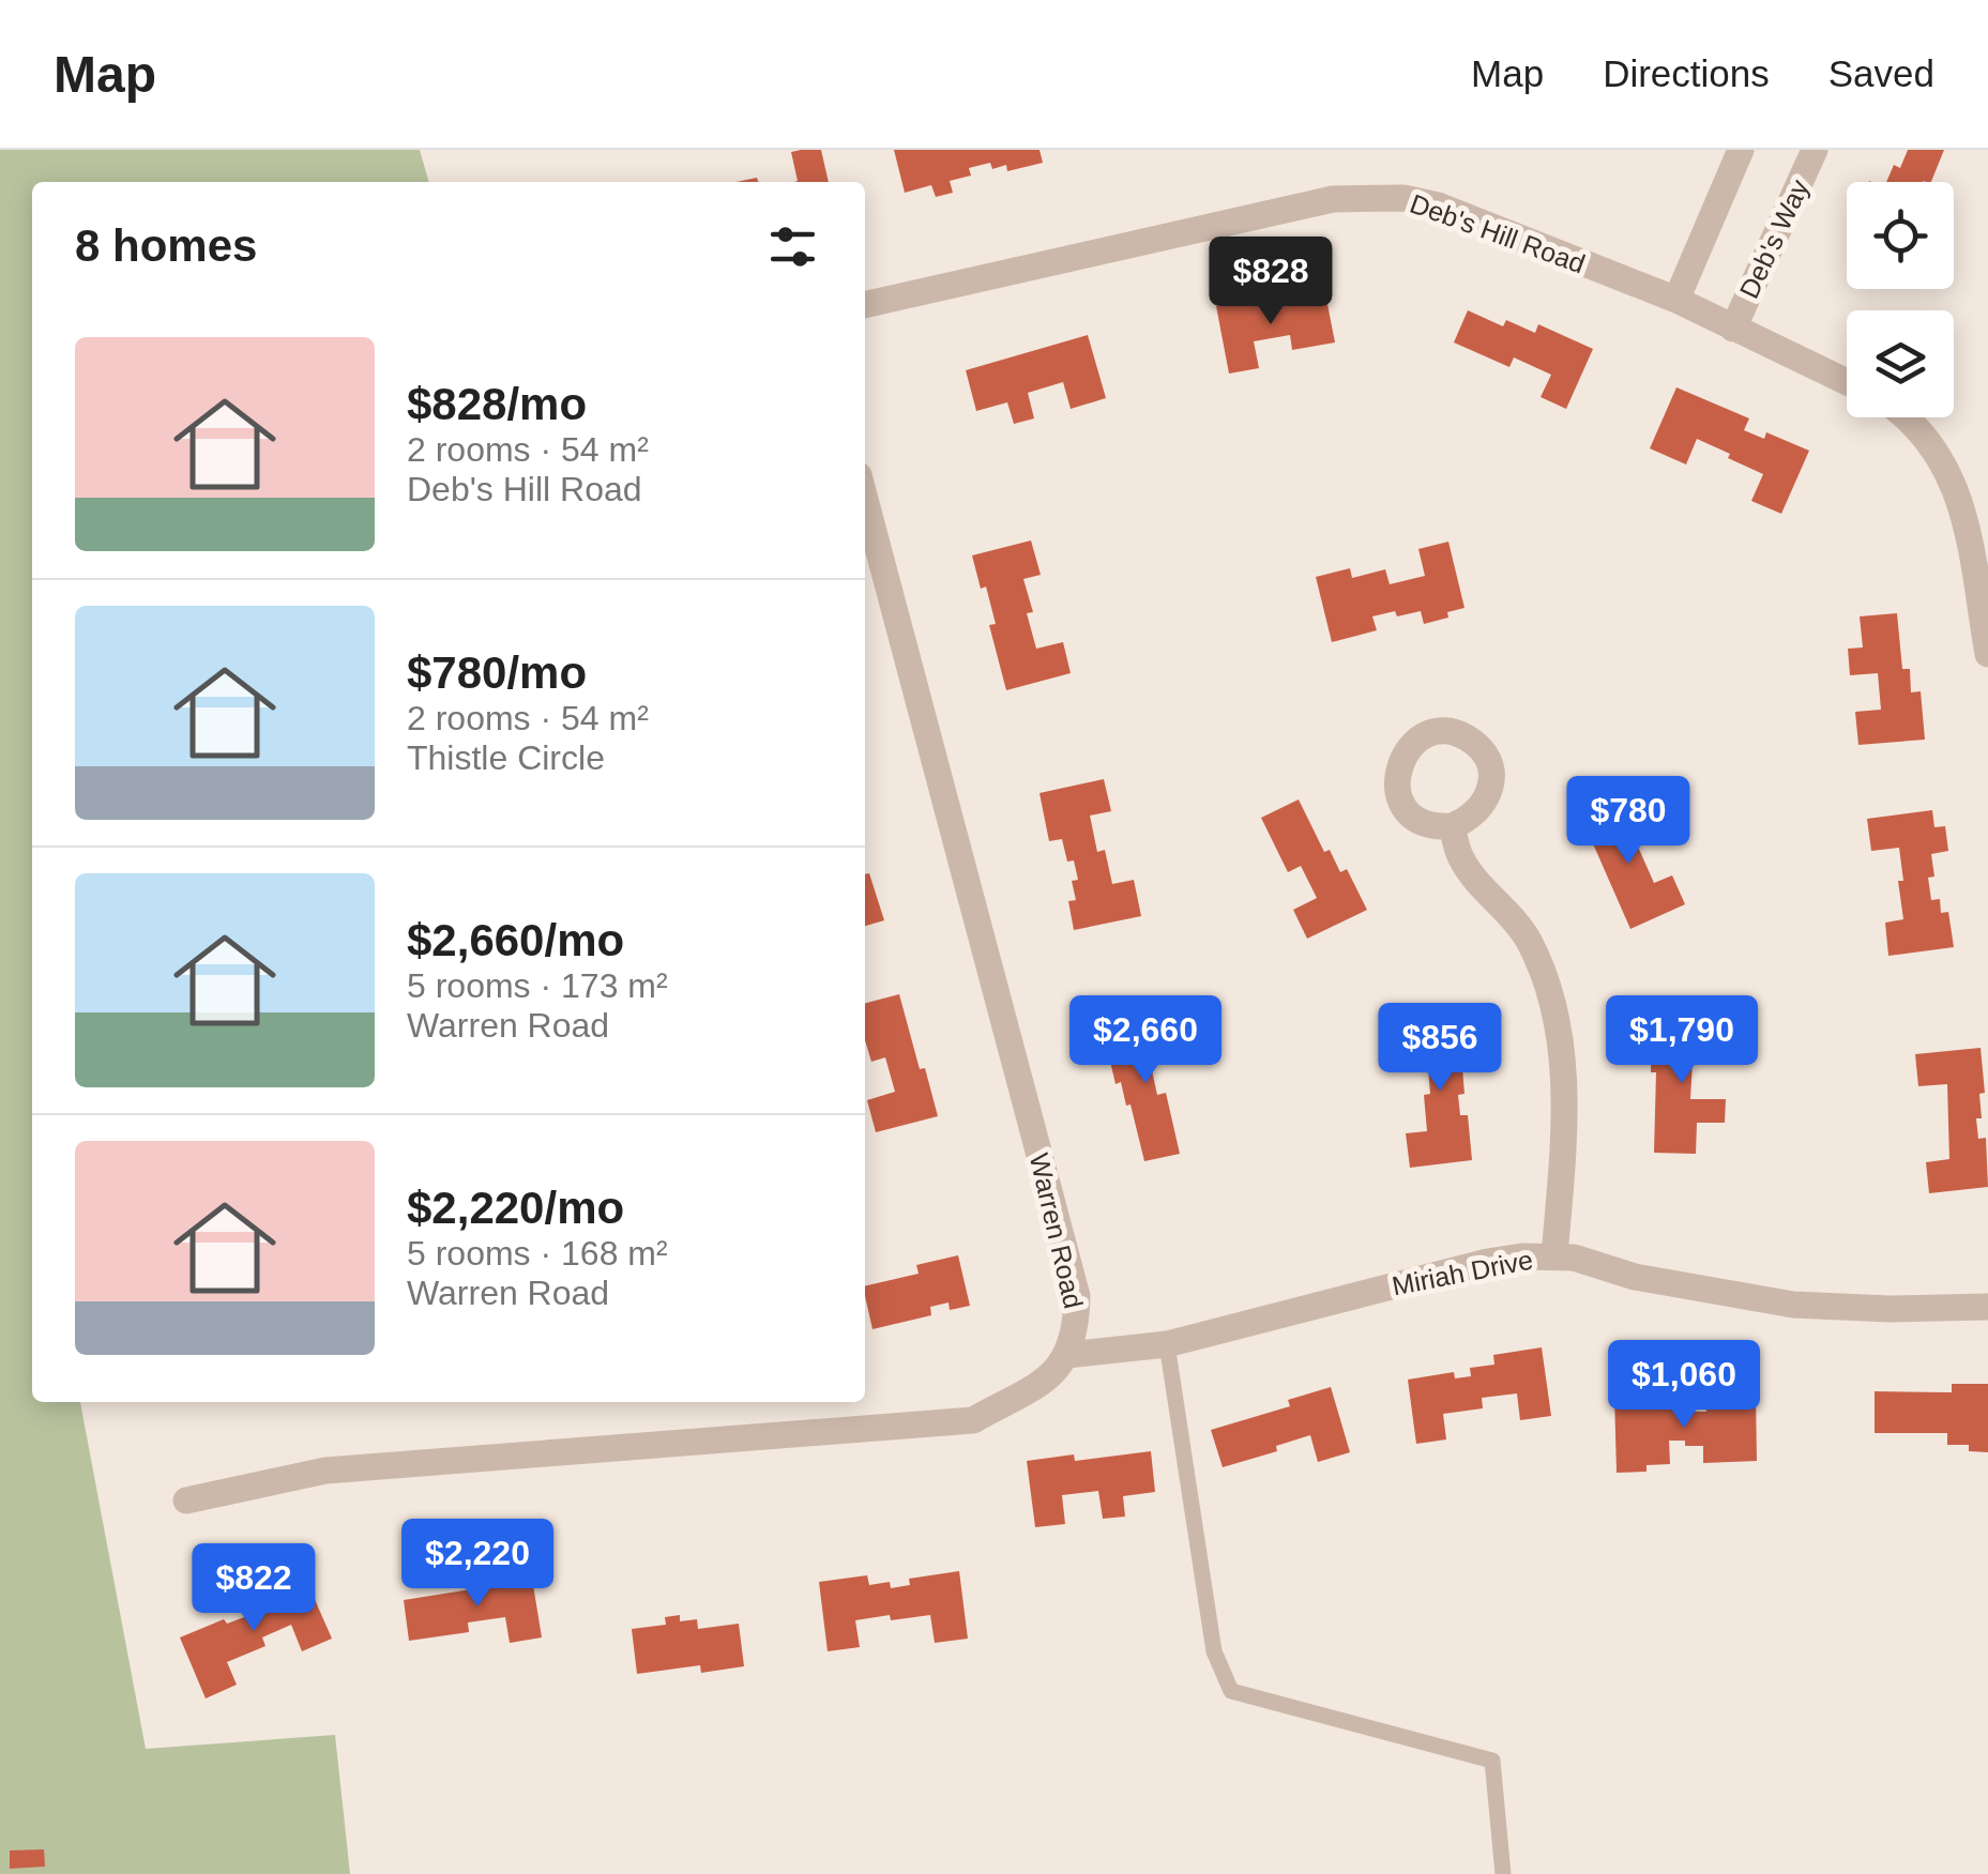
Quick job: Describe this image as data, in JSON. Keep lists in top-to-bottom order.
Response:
{
  "streets": {
    "street": [
      "Deb's Hill Road",
      "Deb's Way",
      "Warren Road",
      "Miriah Drive"
    ]
  },
  "crossings": [
    ["Deb's Hill Road", "Deb's Way"],
    ["Warren Road", "Miriah Drive"]
  ],
  "page": {
    "header": "Map",
    "nav": ["Map", "Directions", "Saved"],
    "heading": "8 homes",
    "price": [
      "$828",
      "$780",
      "$2,660",
      "$1,790",
      "$856",
      "$1,060",
      "$2,220",
      "$822"
    ],
    "list": [
      {
        "name": "$828/mo",
        "note": "2 rooms · 54 m² · Deb's Hill Road"
      },
      {
        "name": "$780/mo",
        "note": "2 rooms · 54 m² · Thistle Circle"
      },
      {
        "name": "$2,660/mo",
        "note": "5 rooms · 173 m² · Warren Road"
      },
      {
        "name": "$2,220/mo",
        "note": "5 rooms · 168 m² · Warren Road"
      }
    ]
  }
}
